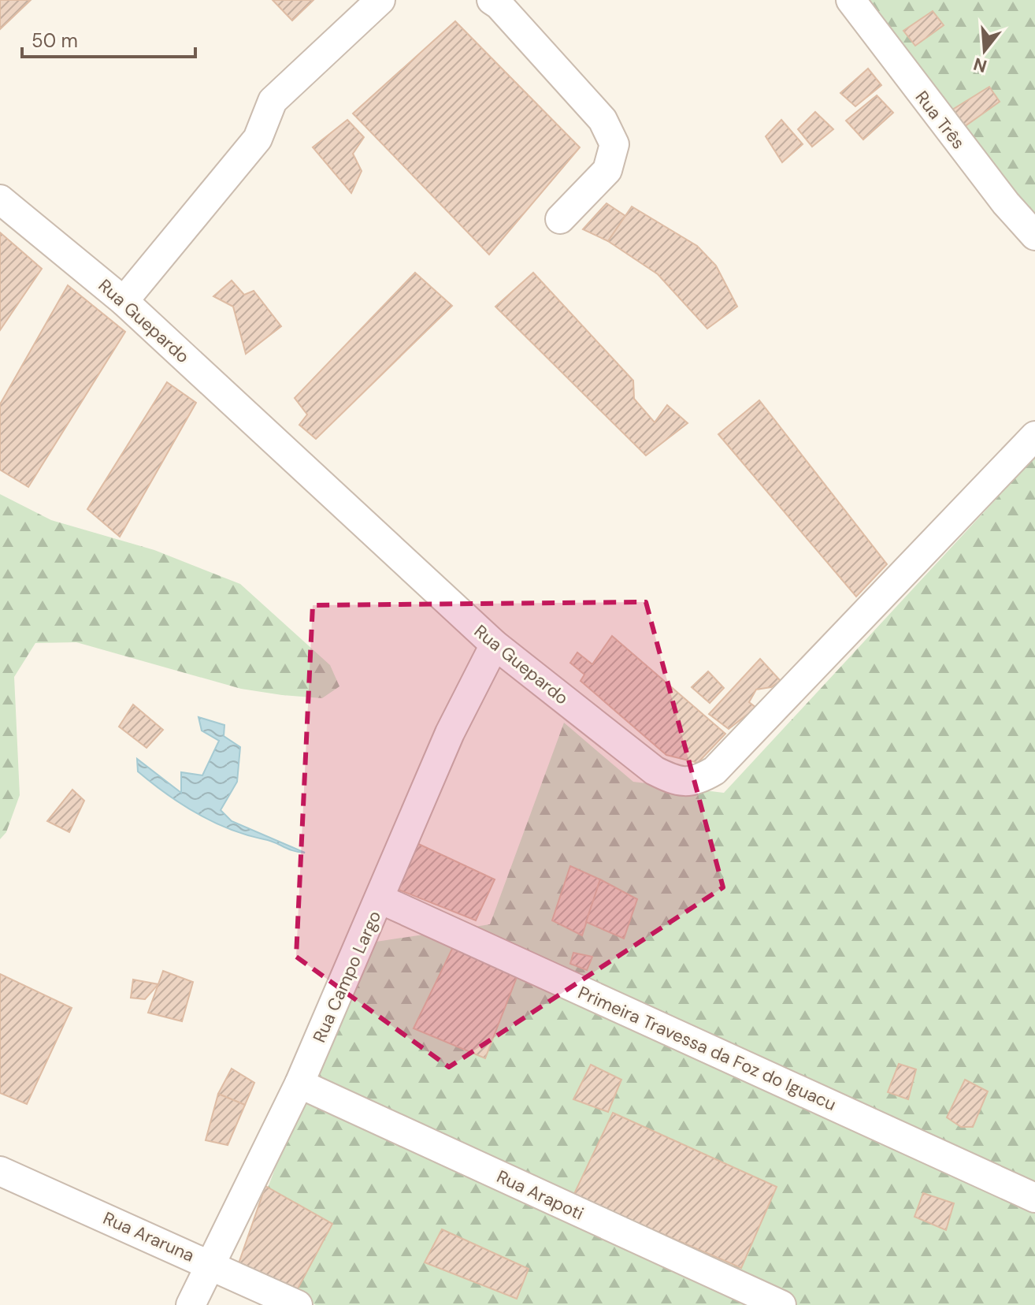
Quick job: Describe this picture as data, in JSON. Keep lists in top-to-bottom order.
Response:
{
  "streets": {
    "street": [
      "Rua Três",
      "Rua Guepardo",
      "Rua Campo Largo",
      "Primeira Travessa da Foz do Iguacu",
      "Rua Arapoti",
      "Rua Araruna"
    ]
  },
  "crossings": [
    ["Rua Guepardo", "Rua Campo Largo"],
    ["Rua Campo Largo", "Primeira Travessa da Foz do Iguacu"],
    ["Rua Campo Largo", "Rua Arapoti"],
    ["Rua Campo Largo", "Rua Araruna"]
  ],
  "scale_bar": "50 m",
  "north": "bottom"
}
